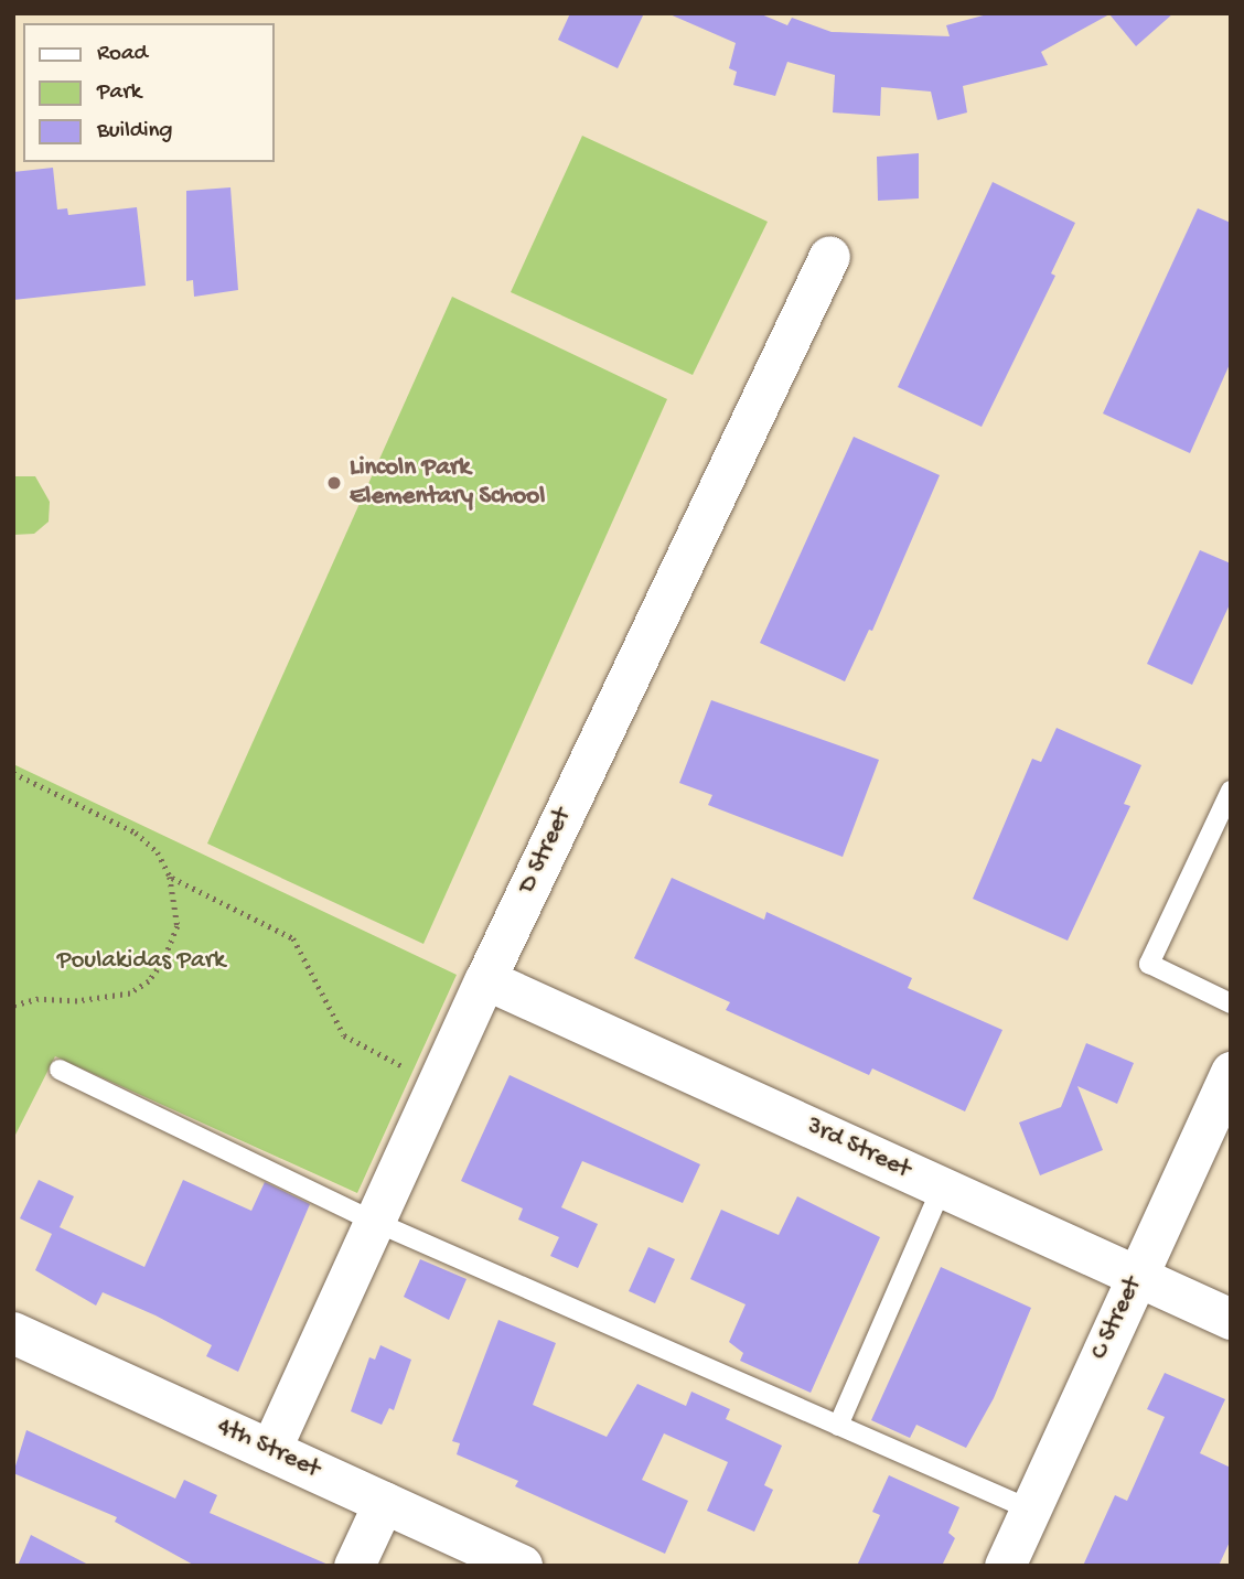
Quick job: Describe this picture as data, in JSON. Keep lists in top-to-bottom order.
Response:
{
  "streets": {
    "street": [
      "D Street",
      "3rd Street",
      "C Street",
      "4th Street"
    ]
  },
  "crossings": [
    ["D Street", "3rd Street"],
    ["D Street", "4th Street"],
    ["3rd Street", "C Street"]
  ],
  "parks": ["Poulakidas Park"],
  "places": ["Lincoln Park Elementary School"],
  "legend": ["Road", "Park", "Building"]
}
